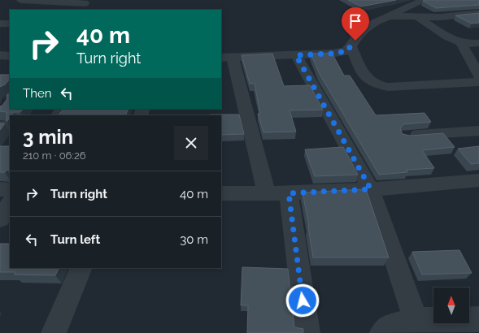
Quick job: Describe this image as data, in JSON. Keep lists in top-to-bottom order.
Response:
{
  "north": "top",
  "page": {
    "turn": ["40 m", "Turn right"],
    "then": "Then",
    "heading": ["3 min", "210 m · 06:26"],
    "list": [
      {
        "name": "Turn right",
        "value": "40 m"
      },
      {
        "name": "Turn left",
        "value": "30 m"
      }
    ]
  }
}
